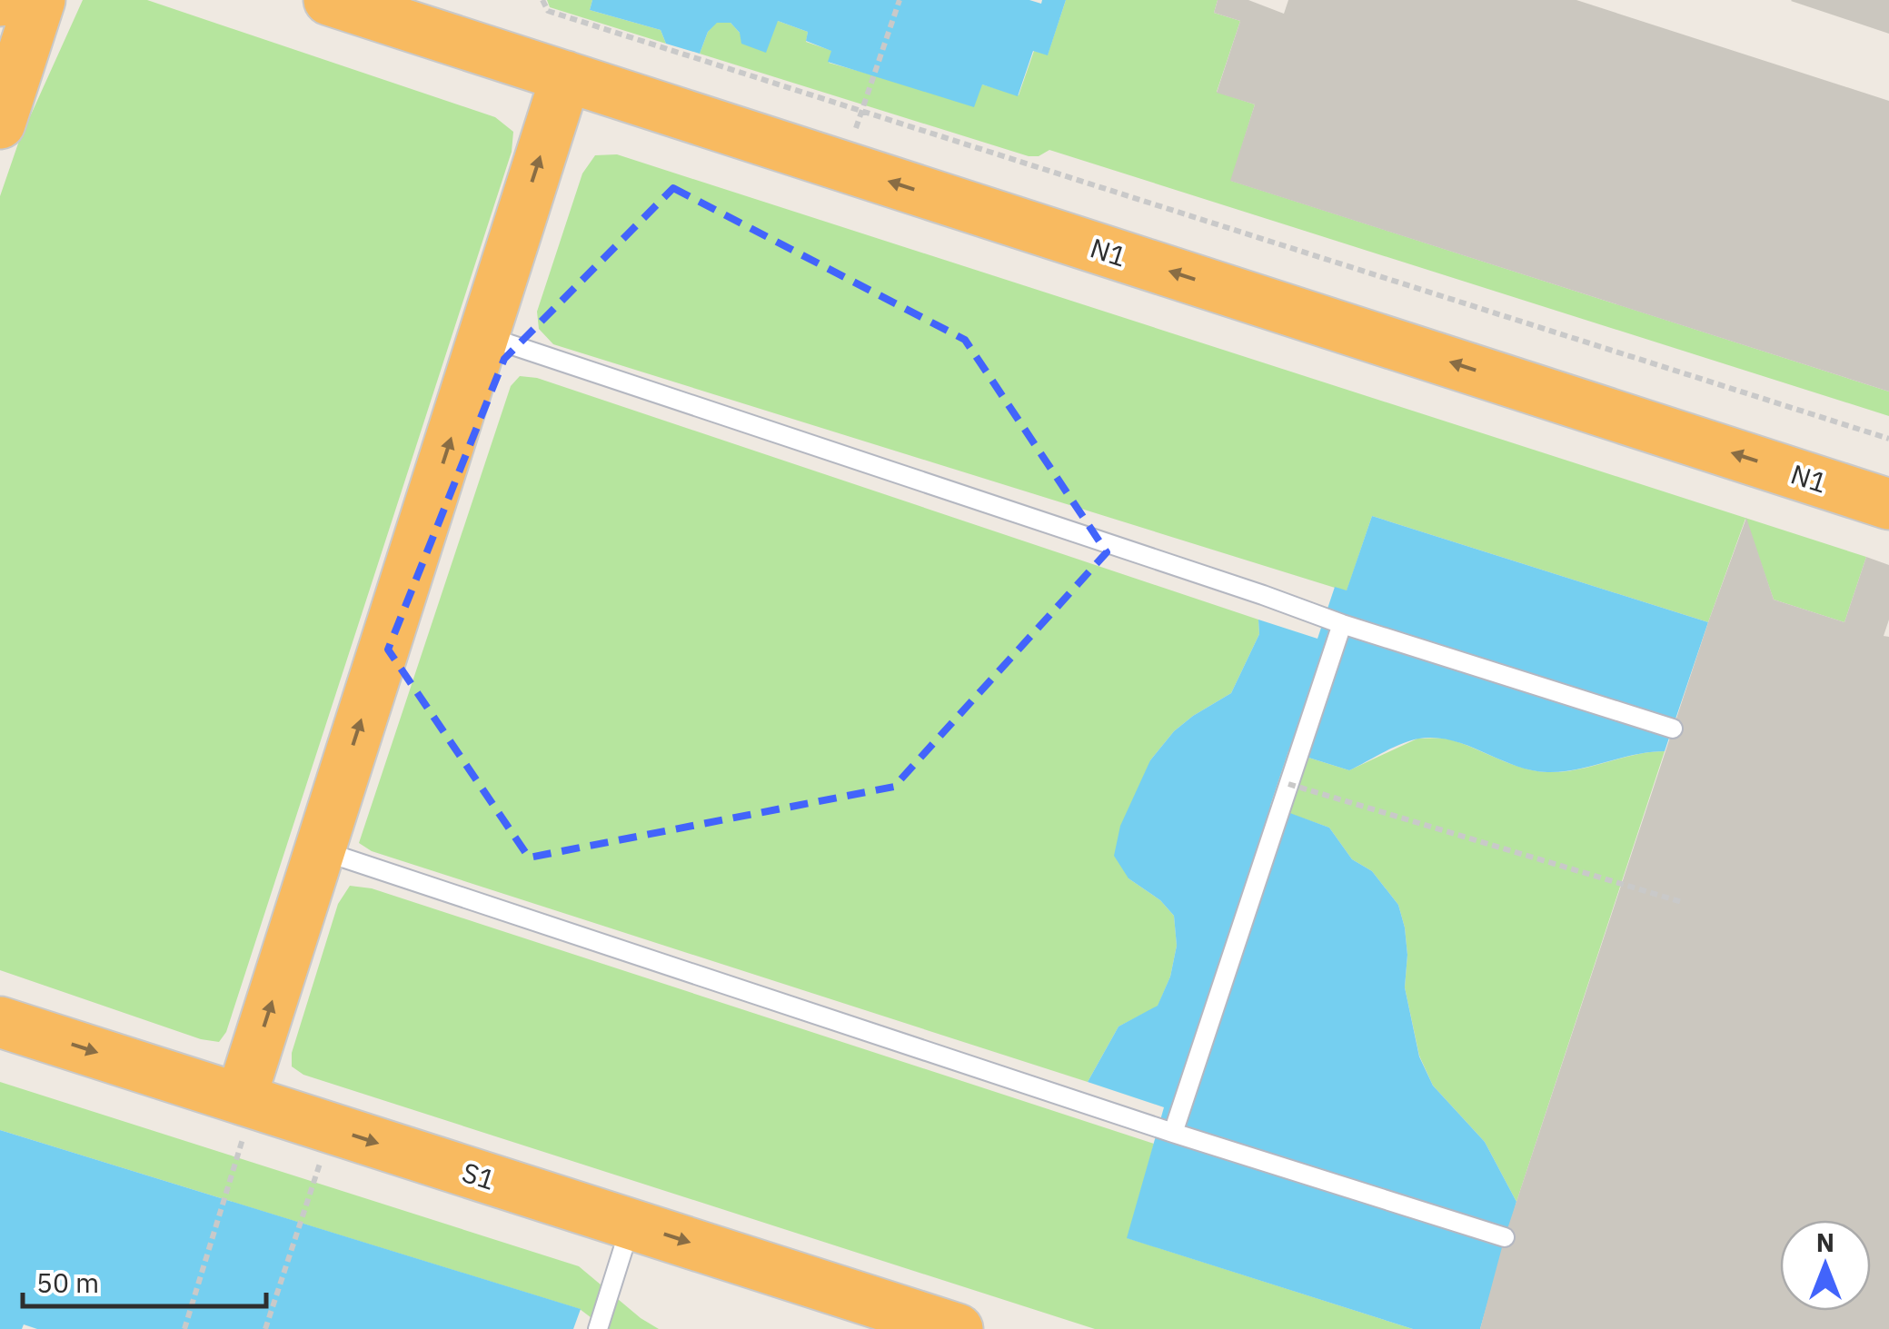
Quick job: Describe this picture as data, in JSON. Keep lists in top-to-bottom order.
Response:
{
  "streets": {
    "highway": ["N1", "S1"]
  },
  "one_way": ["N1", "S1"],
  "scale_bar": "50 m",
  "north": "top"
}
